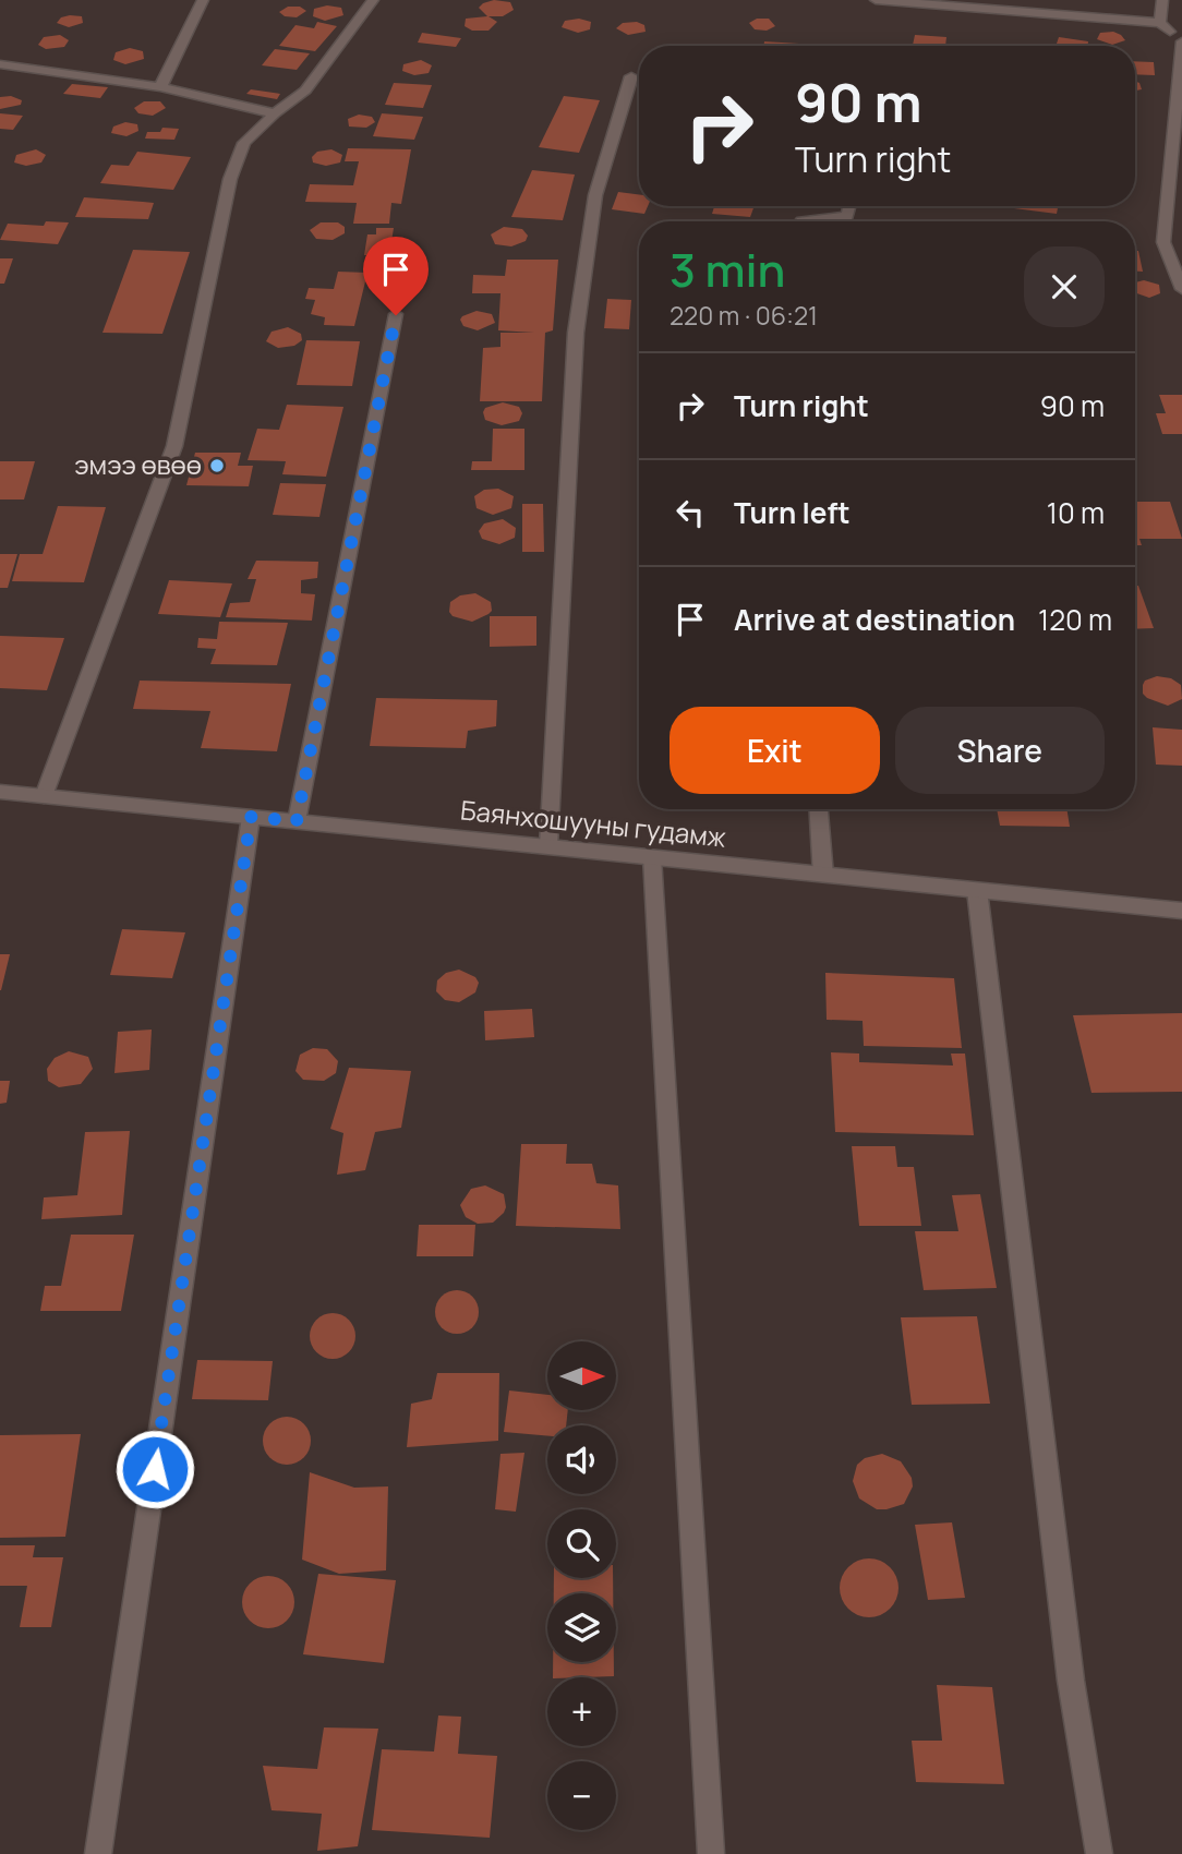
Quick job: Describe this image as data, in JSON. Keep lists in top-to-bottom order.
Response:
{
  "streets": {
    "street": ["Баянхошууны гудамж"]
  },
  "places": ["эмээ өвөө"],
  "north": "right",
  "page": {
    "turn": ["90 m", "Turn right"],
    "heading": ["3 min", "220 m · 06:21"],
    "list": [
      {
        "name": "Turn right",
        "value": "90 m"
      },
      {
        "name": "Turn left",
        "value": "10 m"
      },
      {
        "name": "Arrive at destination",
        "value": "120 m"
      }
    ],
    "buttons": ["Exit", "Share"],
    "map_buttons": ["+", "−"]
  }
}
